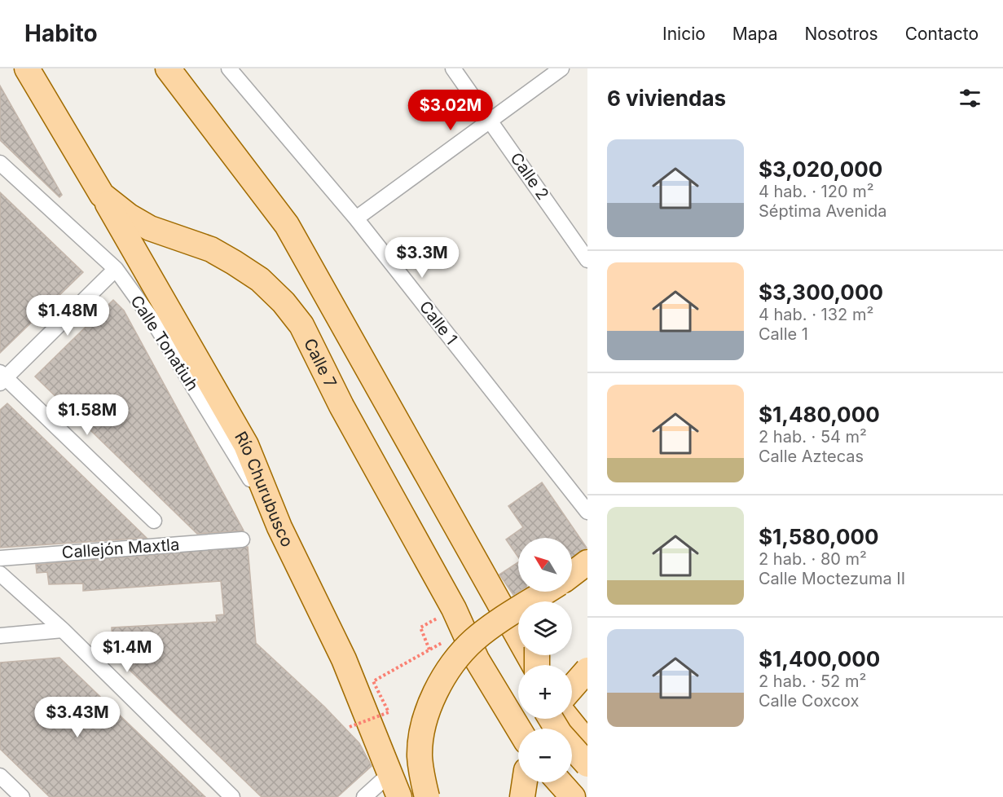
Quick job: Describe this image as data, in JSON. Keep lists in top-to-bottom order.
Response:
{
  "streets": {
    "main road": ["Calle 7", "Río Churubusco"],
    "street": [
      "Calle 2",
      "Calle 1",
      "Calle Tonatiuh",
      "Callejón Maxtla"
    ]
  },
  "crossings": [
    ["Calle Tonatiuh", "Río Churubusco"],
    ["Calle 7", "Río Churubusco"]
  ],
  "north": "top left",
  "page": {
    "header": "Habito",
    "nav": [
      "Inicio",
      "Mapa",
      "Nosotros",
      "Contacto"
    ],
    "heading": "6 viviendas",
    "price": [
      "$3.02M",
      "$3.3M",
      "$1.48M",
      "$1.58M",
      "$1.4M",
      "$3.43M"
    ],
    "list": [
      {
        "name": "$3,020,000",
        "note": "4 hab. · 120 m² · Séptima Avenida"
      },
      {
        "name": "$3,300,000",
        "note": "4 hab. · 132 m² · Calle 1"
      },
      {
        "name": "$1,480,000",
        "note": "2 hab. · 54 m² · Calle Aztecas"
      },
      {
        "name": "$1,580,000",
        "note": "2 hab. · 80 m² · Calle Moctezuma II"
      },
      {
        "name": "$1,400,000",
        "note": "2 hab. · 52 m² · Calle Coxcox"
      }
    ],
    "map_buttons": ["+", "−"]
  }
}
